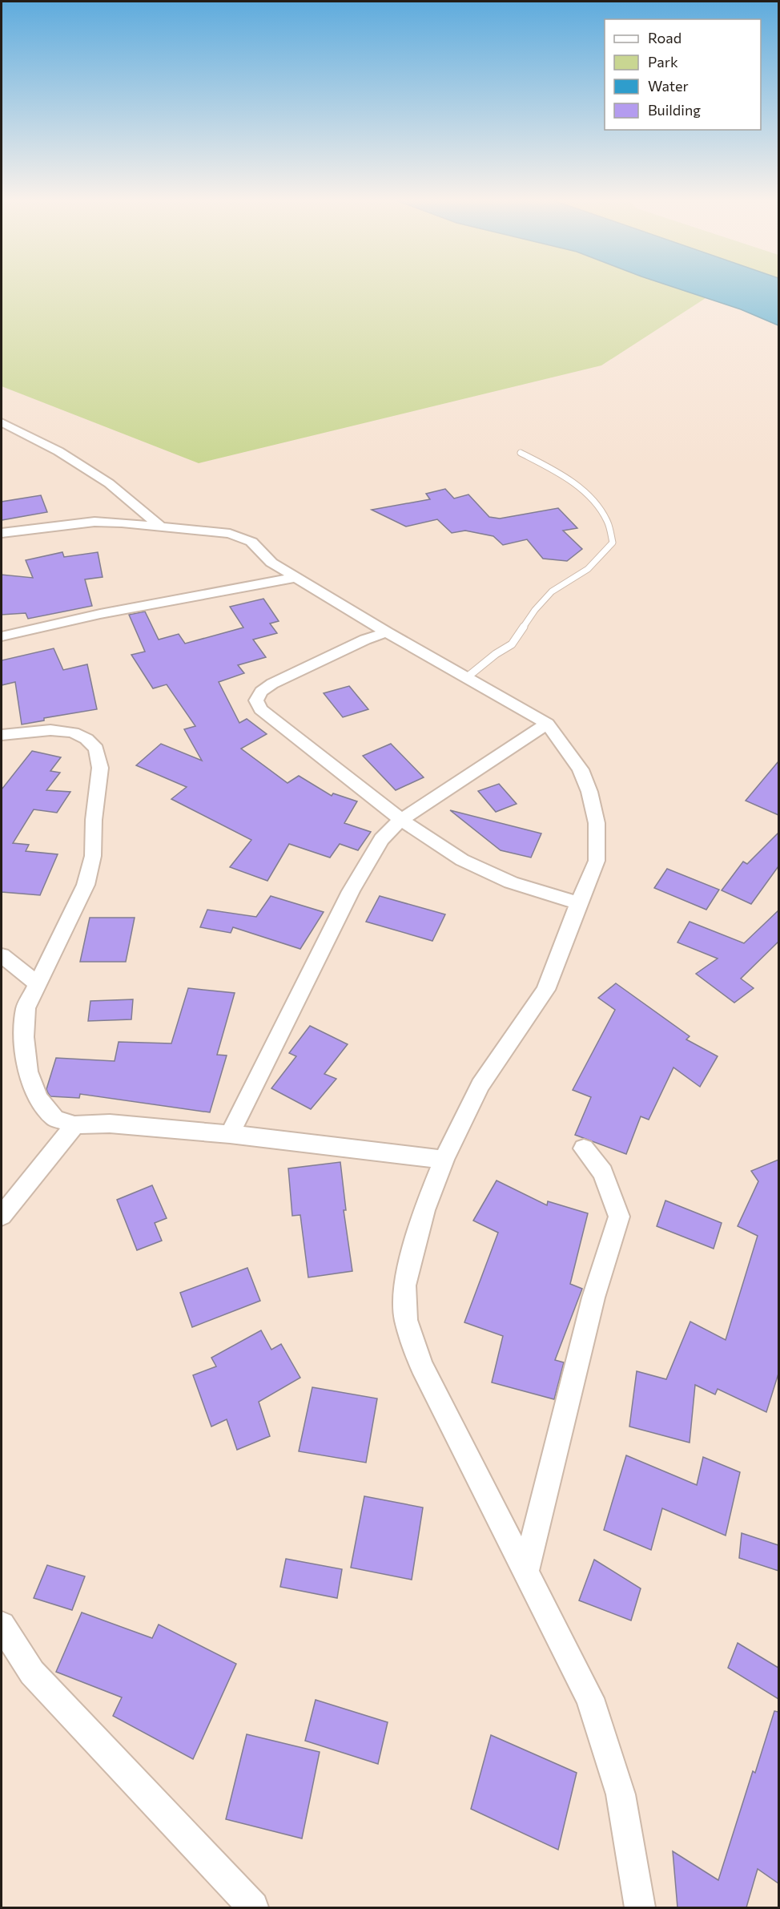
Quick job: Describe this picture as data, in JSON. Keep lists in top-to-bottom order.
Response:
{
  "legend": [
    "Road",
    "Park",
    "Water",
    "Building"
  ]
}
